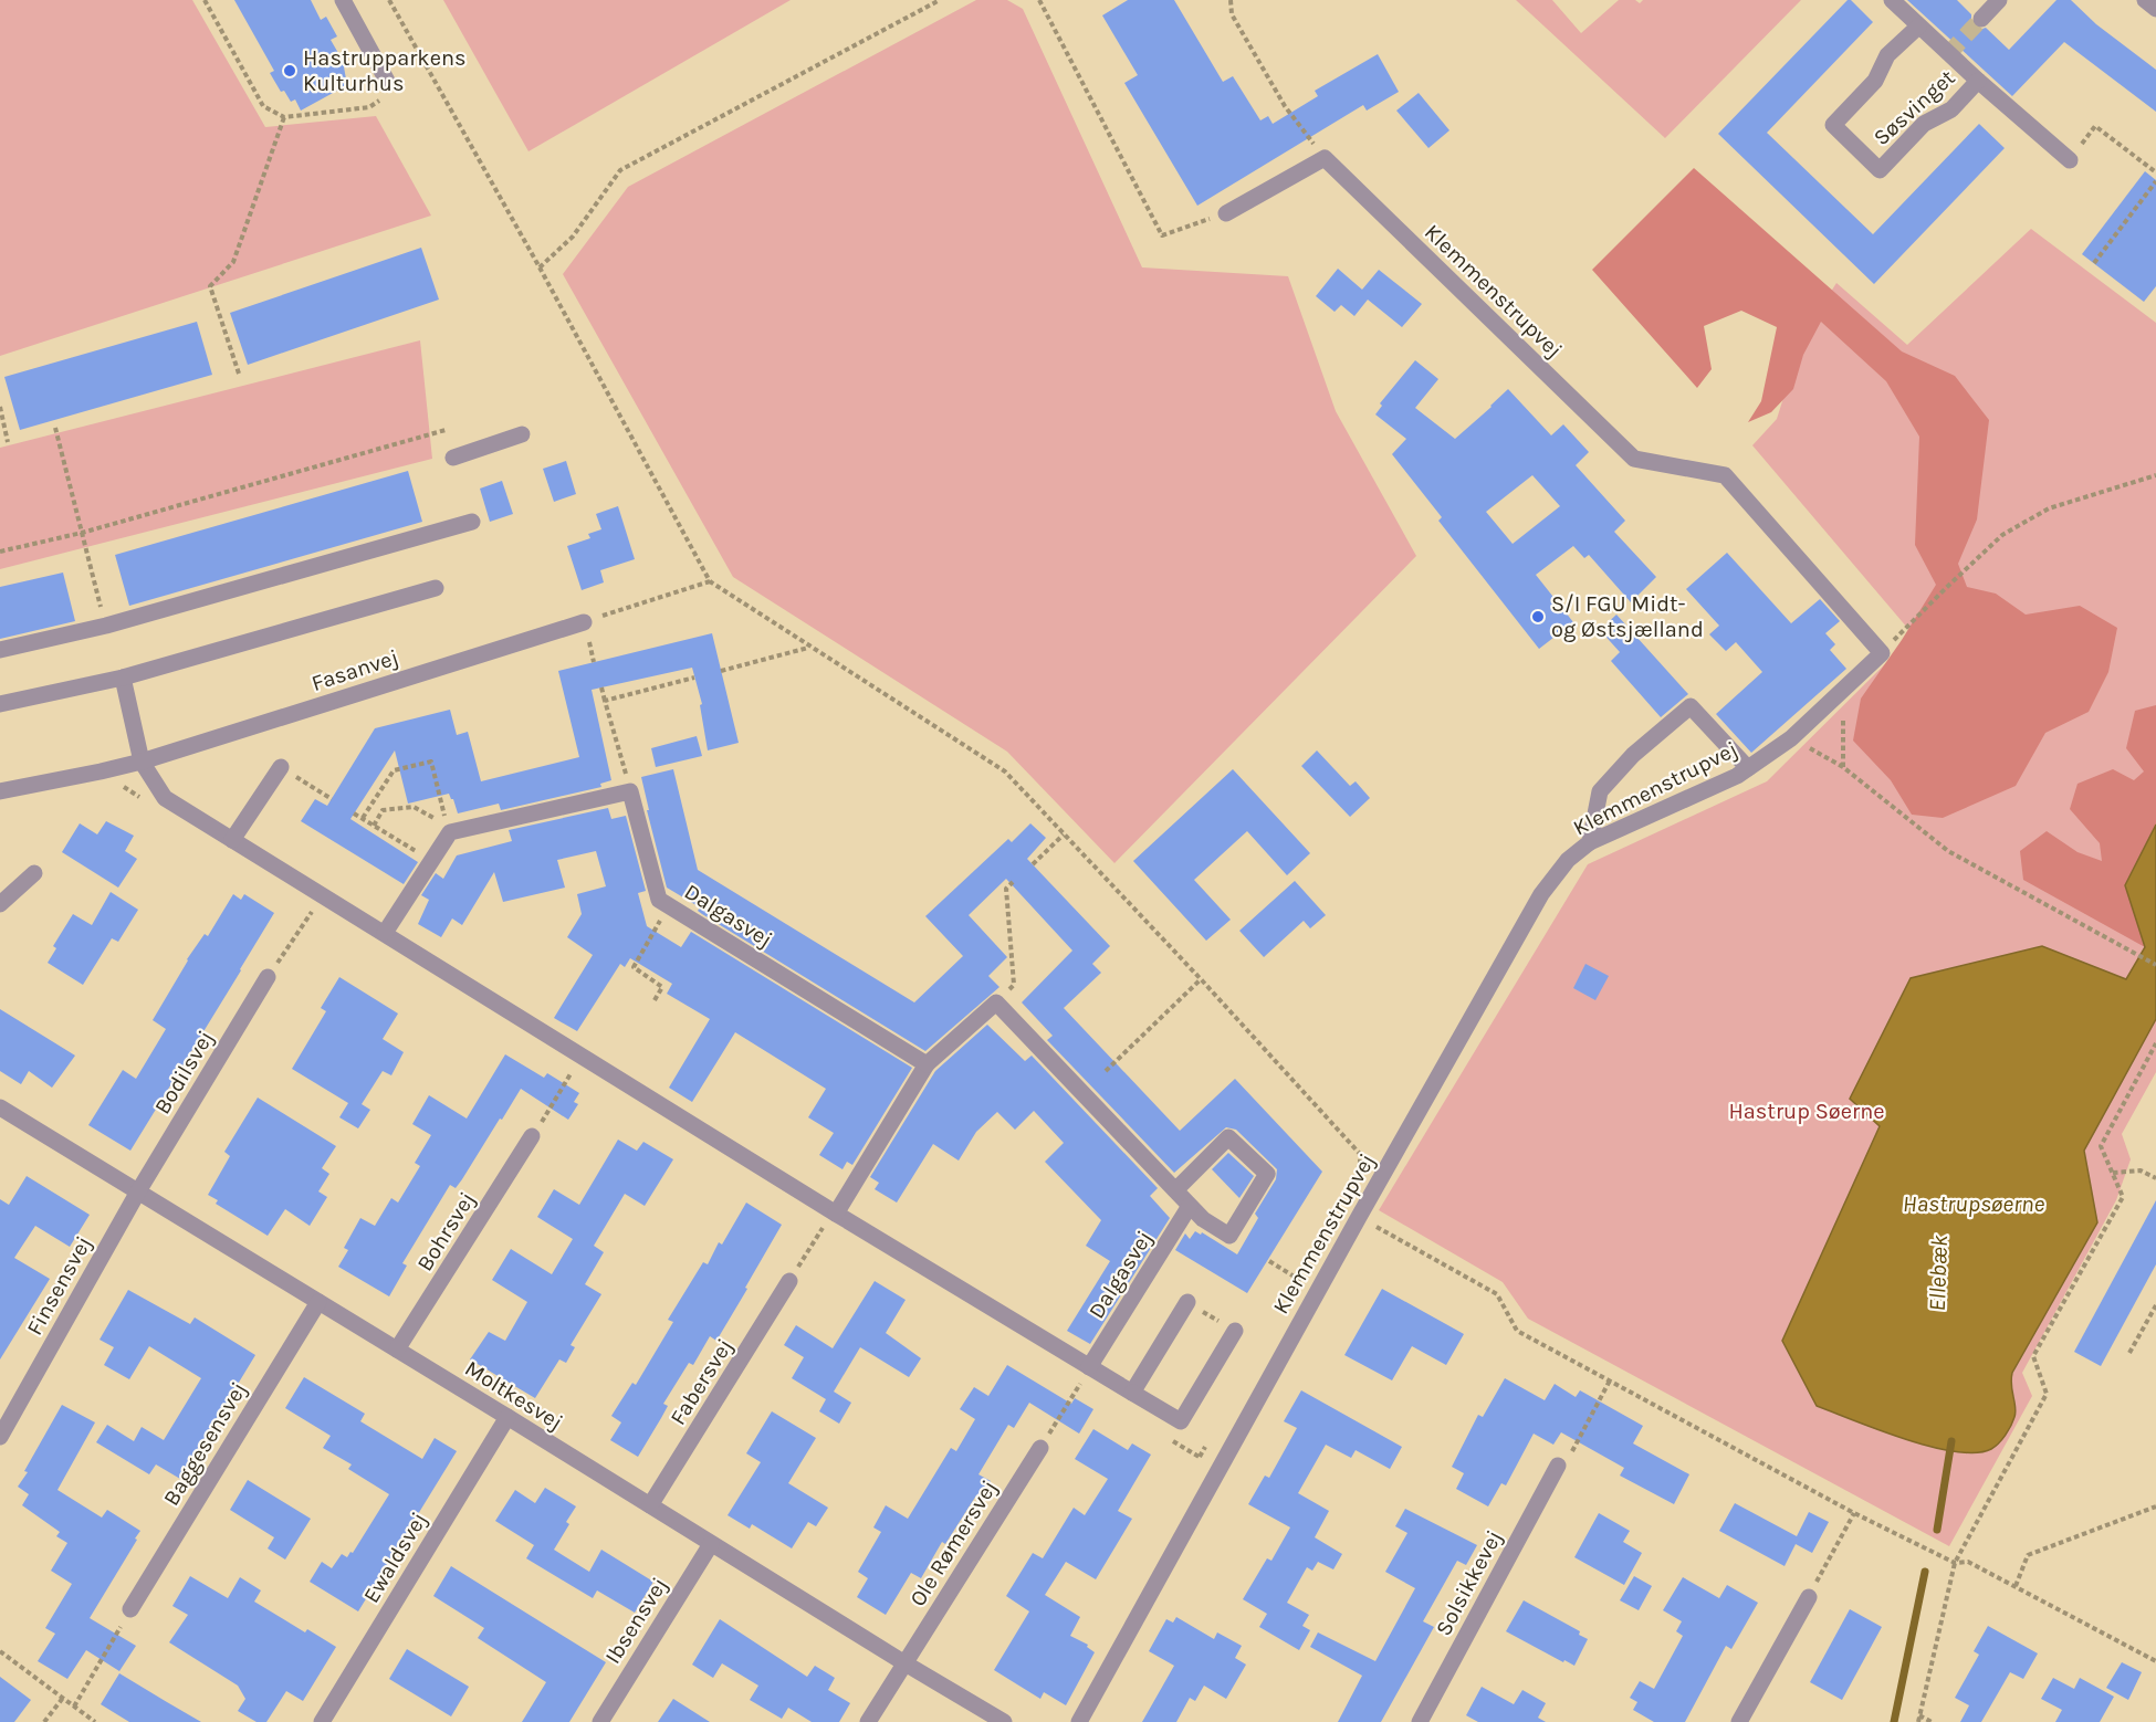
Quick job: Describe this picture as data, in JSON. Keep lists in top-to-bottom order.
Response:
{
  "streets": {
    "street": [
      "Søsvinget",
      "Klemmenstrupvej",
      "Fasanvej",
      "Dalgasvej",
      "Bodilsvej",
      "Bohrsvej",
      "Finsensvej",
      "Fabersvej",
      "Moltkesvej",
      "Baggesensvej",
      "Ole Rømersvej",
      "Ewaldsvej",
      "Solsikkevej",
      "Ibsensvej"
    ]
  },
  "crossings": [
    ["Bodilsvej", "Finsensvej"],
    ["Bodilsvej", "Moltkesvej"],
    ["Bohrsvej", "Moltkesvej"],
    ["Finsensvej", "Moltkesvej"],
    ["Fabersvej", "Moltkesvej"],
    ["Moltkesvej", "Baggesensvej"],
    ["Moltkesvej", "Ole Rømersvej"],
    ["Moltkesvej", "Ewaldsvej"],
    ["Moltkesvej", "Ibsensvej"]
  ],
  "water": ["Hastrupsøerne", "Ellebæk"],
  "parks": ["Hastrup Søerne"],
  "places": ["Hastrupparkens Kulturhus", "S/I FGU Midt- og Østsjælland"]
}
